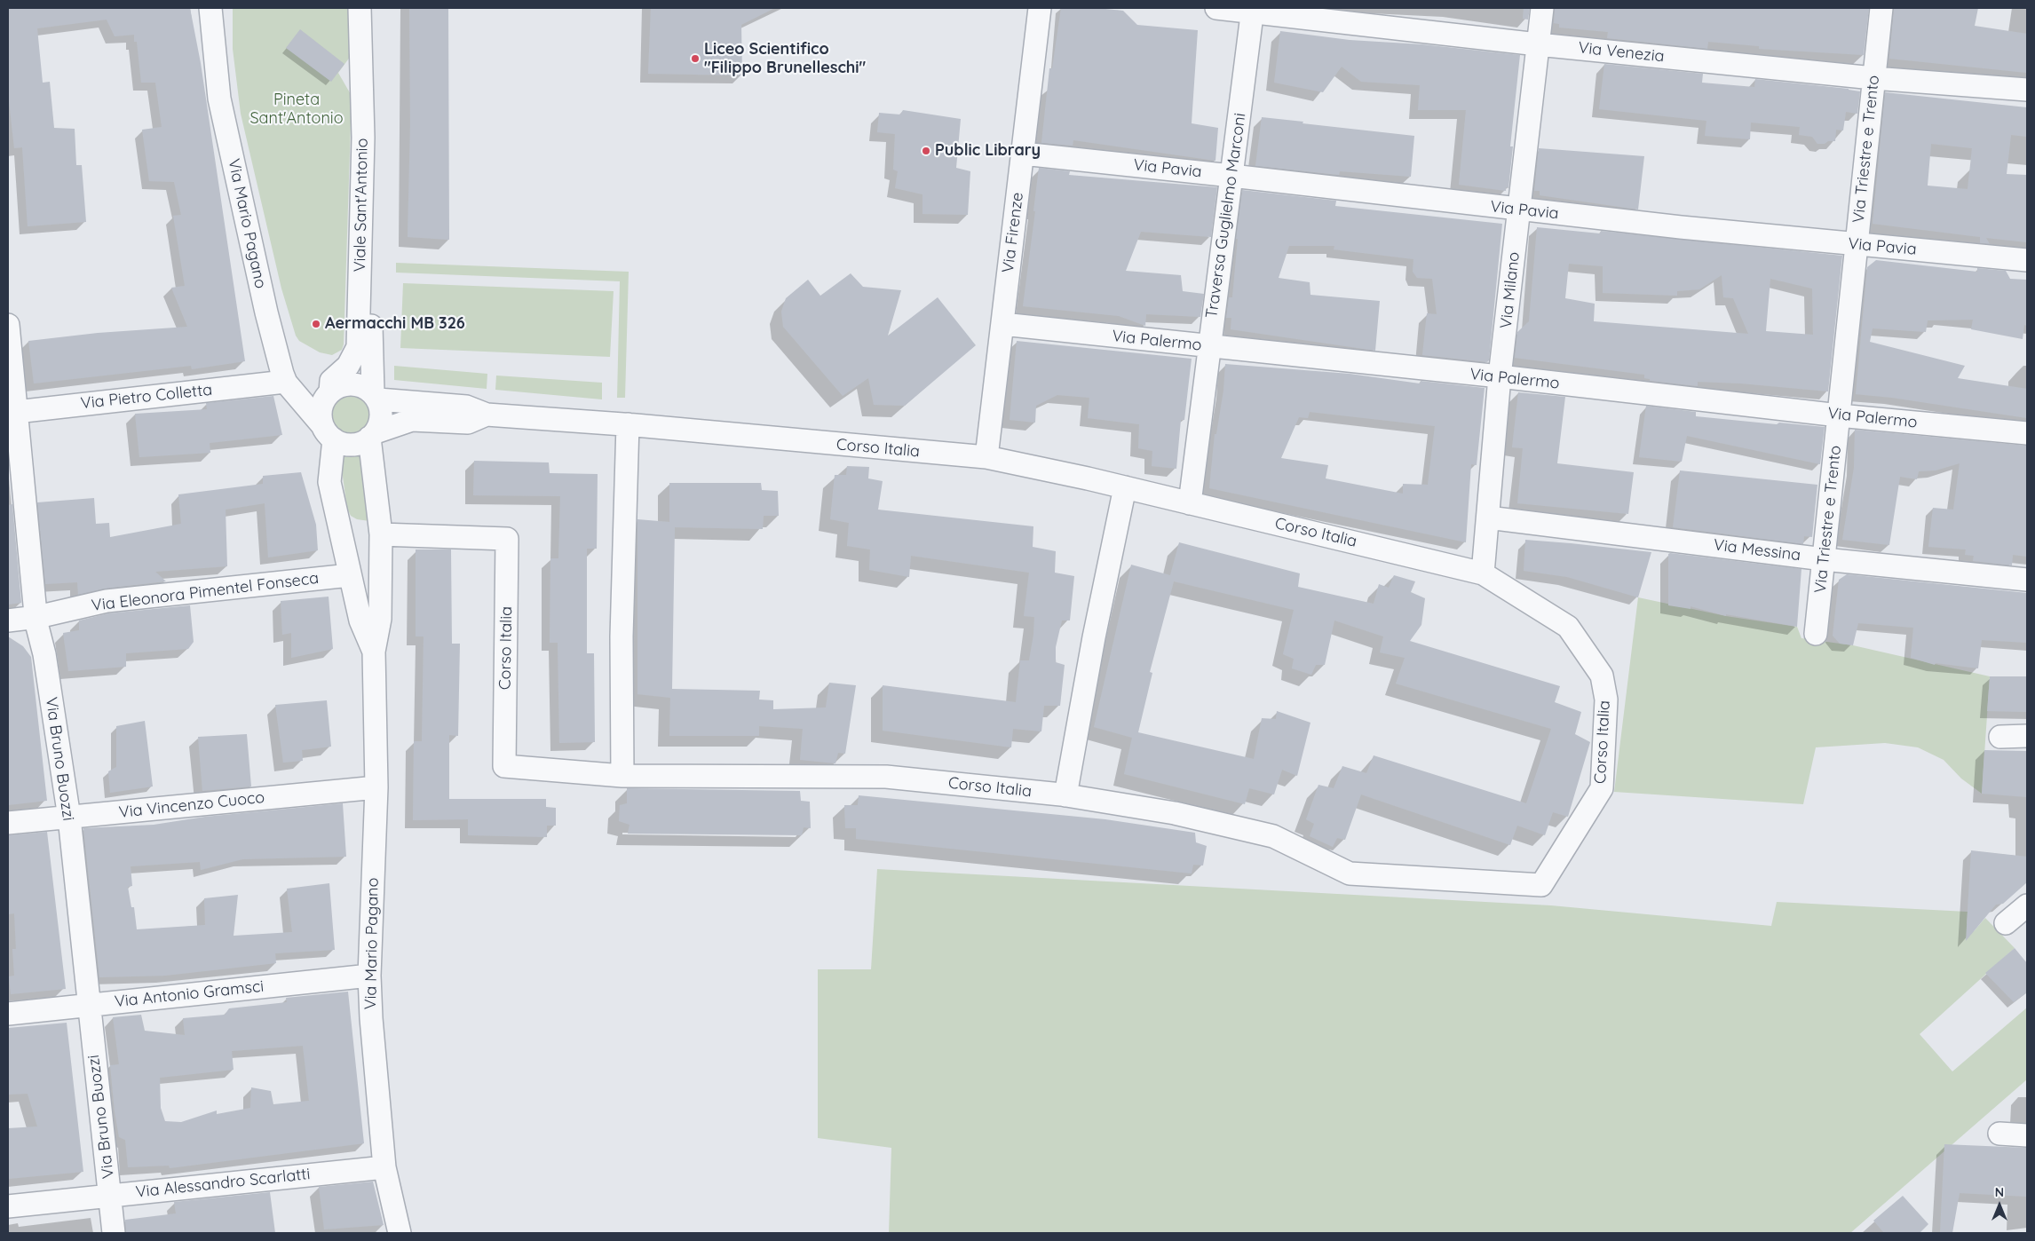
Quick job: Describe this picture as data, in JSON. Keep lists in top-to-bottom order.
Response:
{
  "streets": {
    "street": [
      "Via Venezia",
      "Via Triestre e Trento",
      "Via Pavia",
      "Viale Sant'Antonio",
      "Traversa Guglielmo Marconi",
      "Via Mario Pagano",
      "Via Firenze",
      "Via Milano",
      "Via Palermo",
      "Via Pietro Colletta",
      "Corso Italia",
      "Via Messina",
      "Via Eleonora Pimentel Fonseca",
      "Via Bruno Buozzi",
      "Via Vincenzo Cuoco",
      "Via Antonio Gramsci",
      "Via Alessandro Scarlatti"
    ]
  },
  "crossings": [
    ["Via Venezia", "Via Triestre e Trento"],
    ["Via Venezia", "Traversa Guglielmo Marconi"],
    ["Via Venezia", "Via Milano"],
    ["Via Triestre e Trento", "Via Pavia"],
    ["Via Triestre e Trento", "Via Palermo"],
    ["Via Triestre e Trento", "Via Messina"],
    ["Via Pavia", "Traversa Guglielmo Marconi"],
    ["Via Pavia", "Via Firenze"],
    ["Via Pavia", "Via Milano"],
    ["Viale Sant'Antonio", "Via Mario Pagano"],
    ["Viale Sant'Antonio", "Corso Italia"],
    ["Traversa Guglielmo Marconi", "Via Palermo"],
    ["Traversa Guglielmo Marconi", "Corso Italia"],
    ["Via Mario Pagano", "Via Pietro Colletta"],
    ["Via Mario Pagano", "Corso Italia"],
    ["Via Mario Pagano", "Via Eleonora Pimentel Fonseca"],
    ["Via Mario Pagano", "Via Vincenzo Cuoco"],
    ["Via Mario Pagano", "Via Antonio Gramsci"],
    ["Via Mario Pagano", "Via Alessandro Scarlatti"],
    ["Via Firenze", "Via Palermo"],
    ["Via Firenze", "Corso Italia"],
    ["Via Milano", "Via Palermo"],
    ["Via Milano", "Corso Italia"],
    ["Via Milano", "Via Messina"],
    ["Via Pietro Colletta", "Via Bruno Buozzi"],
    ["Via Eleonora Pimentel Fonseca", "Via Bruno Buozzi"],
    ["Via Bruno Buozzi", "Via Vincenzo Cuoco"],
    ["Via Bruno Buozzi", "Via Antonio Gramsci"],
    ["Via Bruno Buozzi", "Via Alessandro Scarlatti"]
  ],
  "parks": ["Pineta Sant'Antonio"],
  "places": ["Liceo Scientifico \"Filippo Brunelleschi\"", "Public Library", "Aermacchi MB 326"],
  "north": "top"
}
